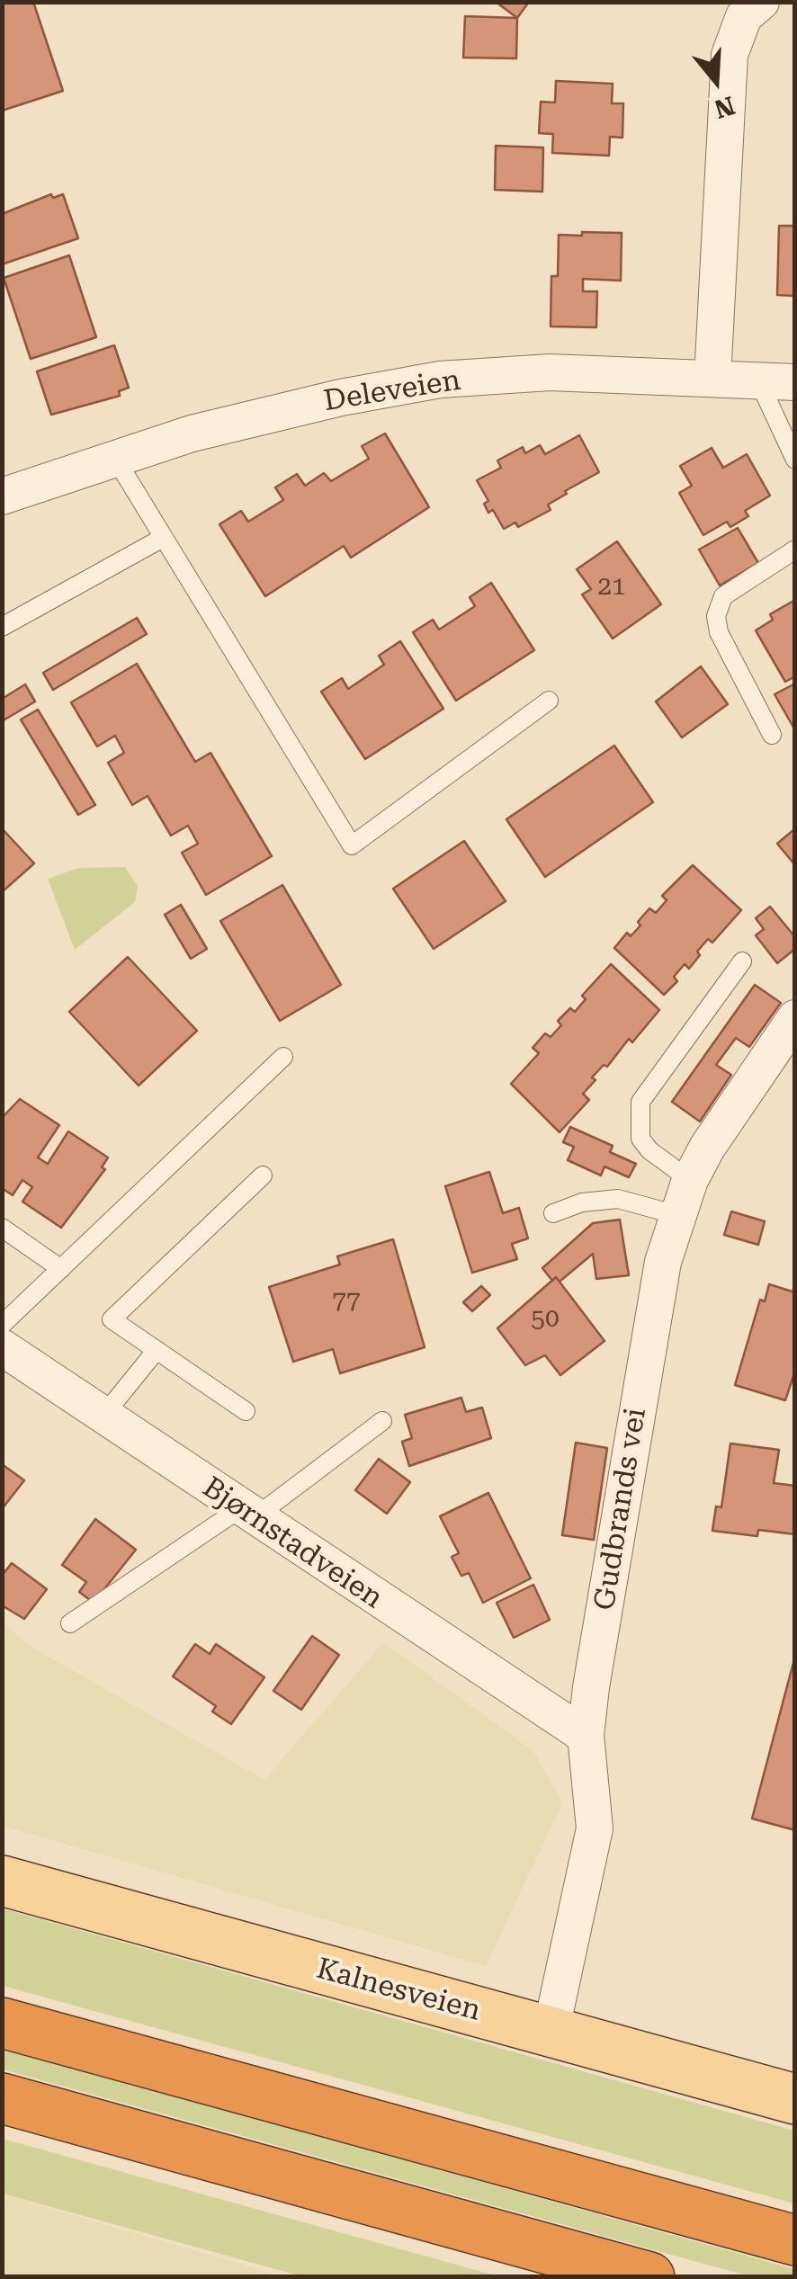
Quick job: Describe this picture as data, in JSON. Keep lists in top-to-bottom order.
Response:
{
  "streets": {
    "main road": ["Kalnesveien"],
    "street": ["Deleveien", "Gudbrands vei", "Bjørnstadveien"]
  },
  "crossings": [
    ["Gudbrands vei", "Bjørnstadveien"],
    ["Gudbrands vei", "Kalnesveien"]
  ],
  "house_numbers": ["21", "77", "50"],
  "north": "bottom"
}
